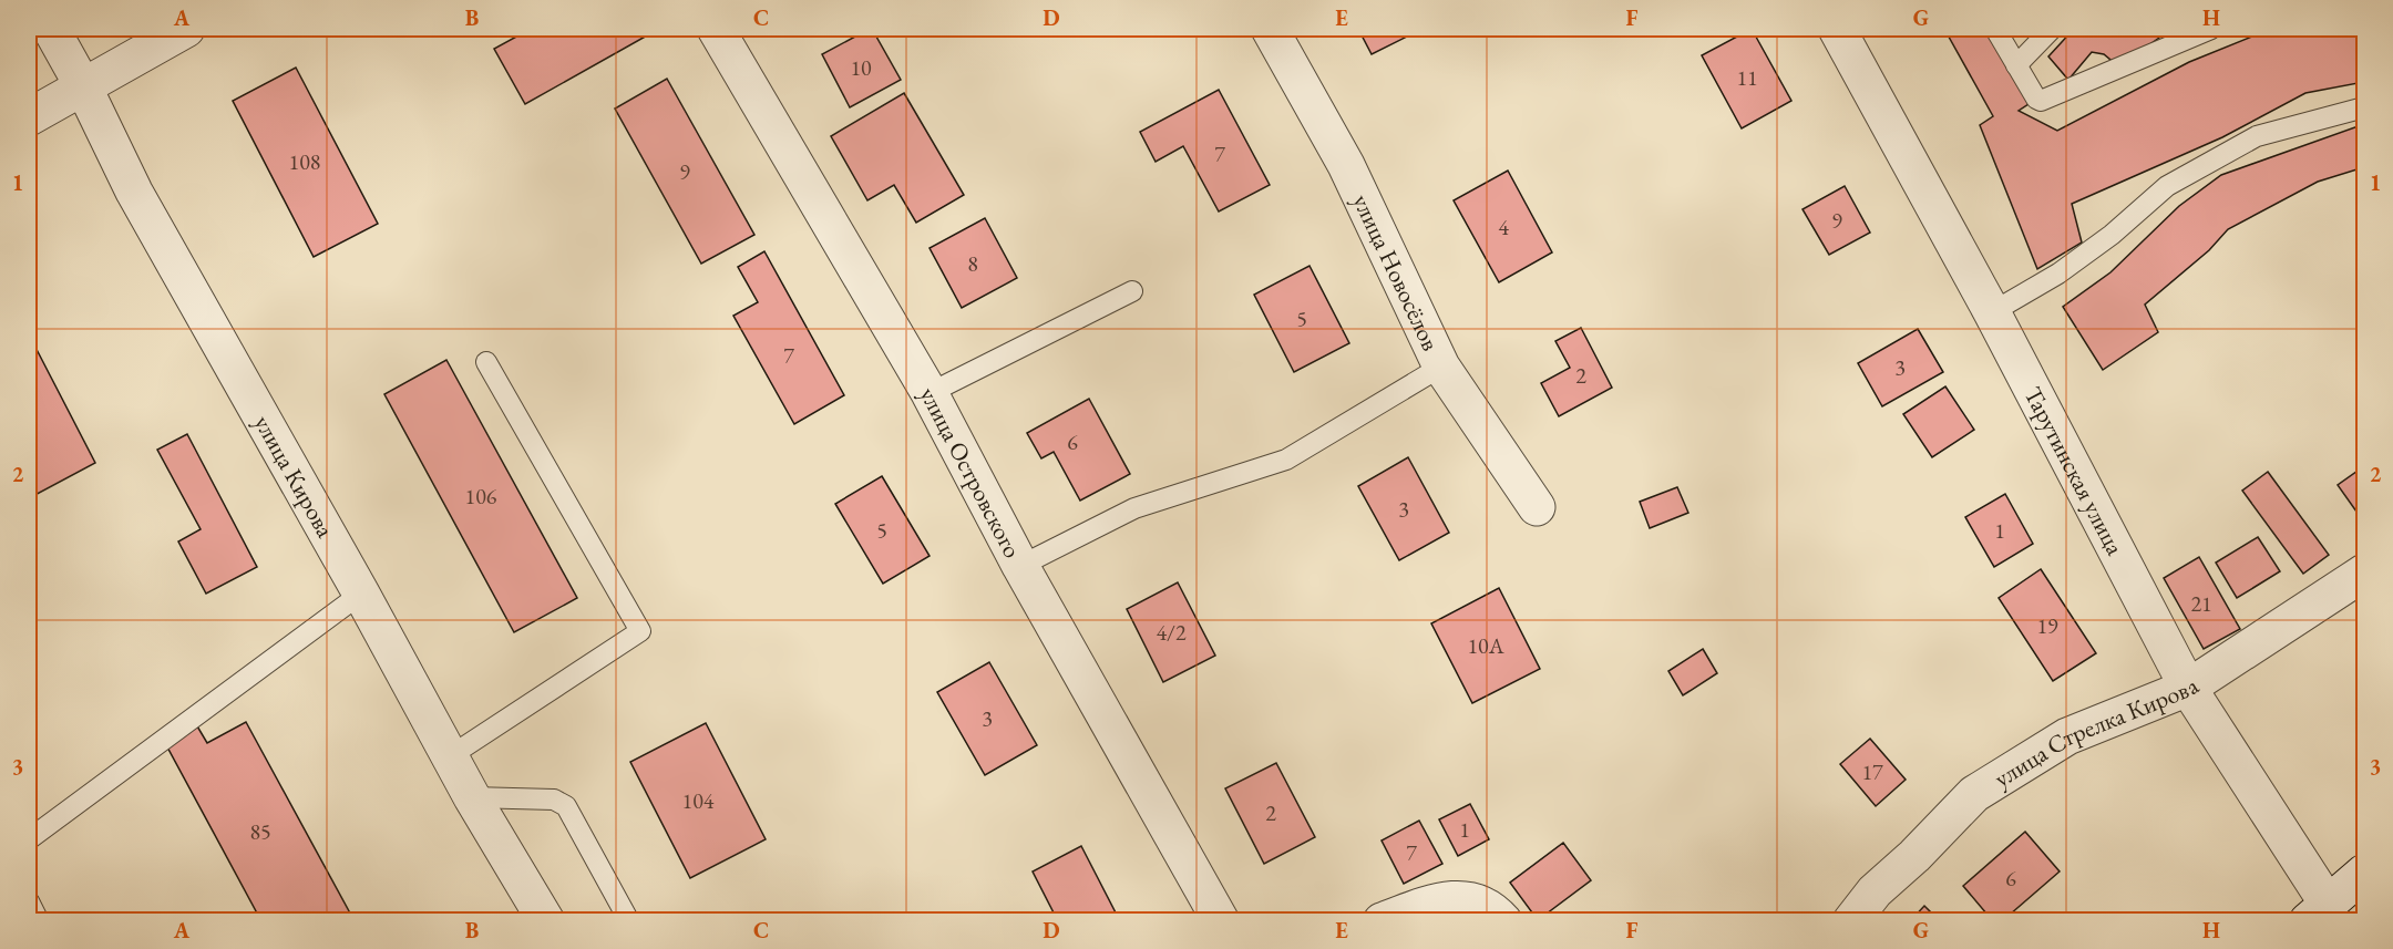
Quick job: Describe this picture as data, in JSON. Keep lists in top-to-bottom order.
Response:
{
  "streets": {
    "street": [
      "улица Новосёлов",
      "Тарутинская улица",
      "улица Островского",
      "улица Кирова",
      "улица Стрелка Кирова"
    ]
  },
  "crossings": [
    ["Тарутинская улица", "улица Стрелка Кирова"]
  ],
  "house_numbers": [
    "10",
    "11",
    "7",
    "108",
    "9",
    "9",
    "4",
    "8",
    "5",
    "7",
    "3",
    "2",
    "6",
    "106",
    "3",
    "5",
    "1",
    "21",
    "19",
    "4/2",
    "10А",
    "3",
    "17",
    "104",
    "2",
    "1",
    "85",
    "7",
    "6"
  ],
  "grid": {
    "columns": [
      "A",
      "B",
      "C",
      "D",
      "E",
      "F",
      "G",
      "H"
    ],
    "rows": ["1", "2", "3"]
  }
}
